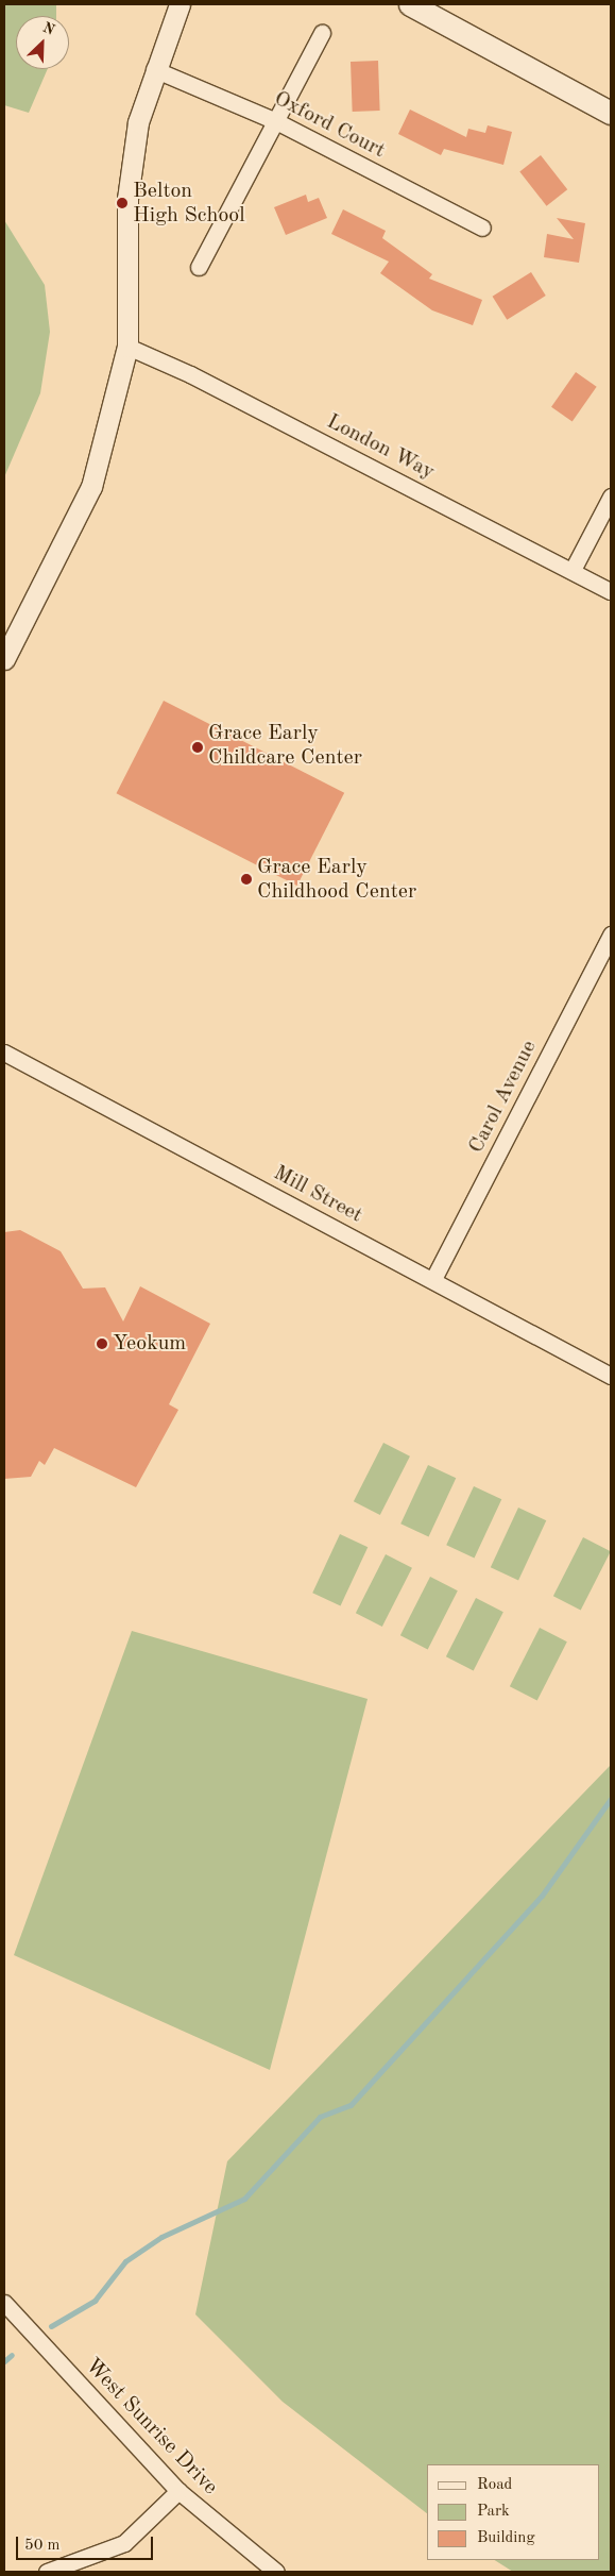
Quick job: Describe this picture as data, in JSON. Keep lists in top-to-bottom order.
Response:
{
  "streets": {
    "street": [
      "Oxford Court",
      "London Way",
      "Carol Avenue",
      "Mill Street",
      "West Sunrise Drive"
    ]
  },
  "crossings": [
    ["Carol Avenue", "Mill Street"]
  ],
  "places": [
    "Belton High School",
    "Grace Early Childcare Center",
    "Grace Early Childhood Center",
    "Yeokum"
  ],
  "legend": ["Road", "Park", "Building"],
  "scale_bar": "50 m",
  "north": "top right"
}
